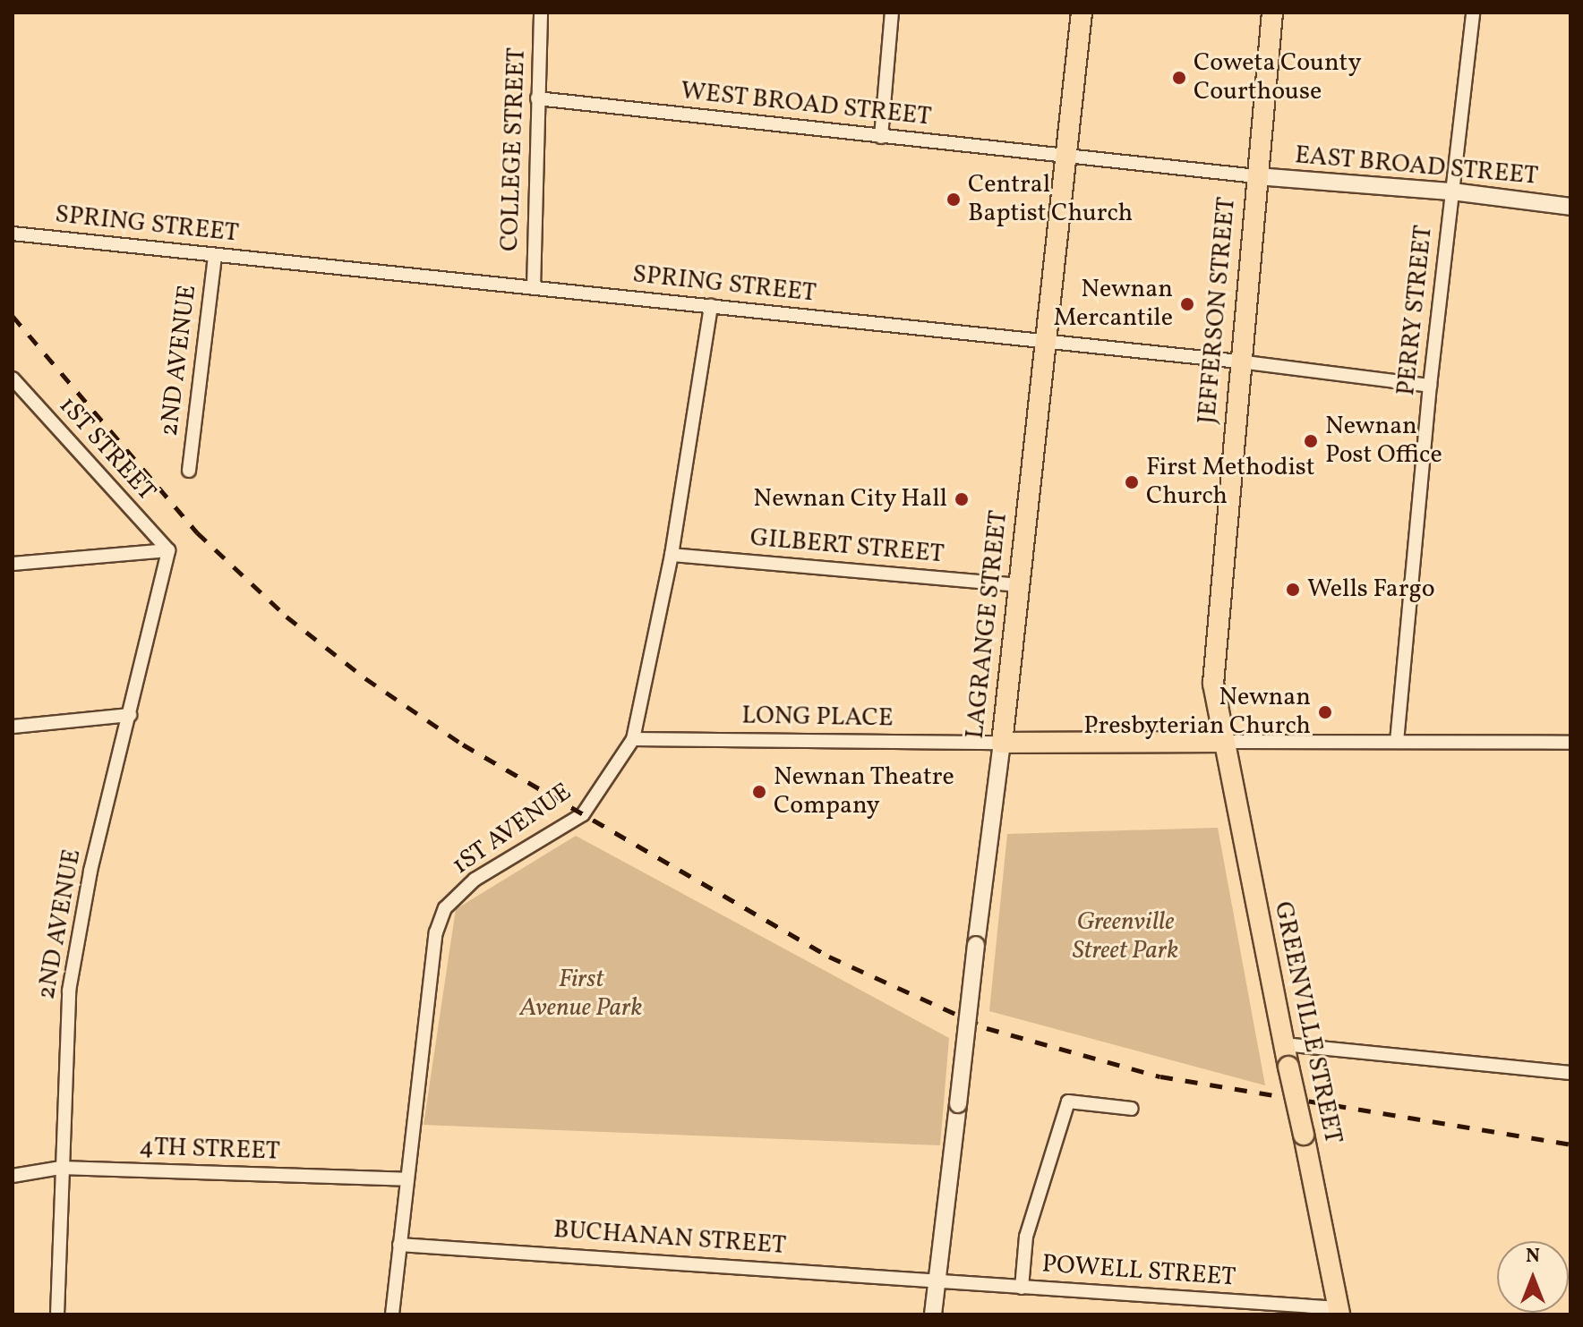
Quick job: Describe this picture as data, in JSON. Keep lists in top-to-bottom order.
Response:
{
  "streets": {
    "main road": ["JEFFERSON STREET", "LAGRANGE STREET", "GREENVILLE STREET"],
    "street": [
      "WEST BROAD STREET",
      "COLLEGE STREET",
      "EAST BROAD STREET",
      "SPRING STREET",
      "PERRY STREET",
      "2ND AVENUE",
      "1ST STREET",
      "GILBERT STREET",
      "LONG PLACE",
      "1ST AVENUE",
      "4TH STREET",
      "BUCHANAN STREET",
      "POWELL STREET"
    ]
  },
  "crossings": [
    ["WEST BROAD STREET", "COLLEGE STREET"],
    ["WEST BROAD STREET", "EAST BROAD STREET"],
    ["WEST BROAD STREET", "JEFFERSON STREET"],
    ["WEST BROAD STREET", "LAGRANGE STREET"],
    ["COLLEGE STREET", "SPRING STREET"],
    ["EAST BROAD STREET", "JEFFERSON STREET"],
    ["EAST BROAD STREET", "PERRY STREET"],
    ["SPRING STREET", "JEFFERSON STREET"],
    ["SPRING STREET", "PERRY STREET"],
    ["SPRING STREET", "2ND AVENUE"],
    ["SPRING STREET", "LAGRANGE STREET"],
    ["SPRING STREET", "1ST AVENUE"],
    ["JEFFERSON STREET", "GREENVILLE STREET"],
    ["2ND AVENUE", "1ST STREET"],
    ["2ND AVENUE", "4TH STREET"],
    ["GILBERT STREET", "LAGRANGE STREET"],
    ["GILBERT STREET", "1ST AVENUE"],
    ["LAGRANGE STREET", "LONG PLACE"],
    ["LAGRANGE STREET", "BUCHANAN STREET"],
    ["LAGRANGE STREET", "POWELL STREET"],
    ["LONG PLACE", "1ST AVENUE"],
    ["1ST AVENUE", "4TH STREET"],
    ["1ST AVENUE", "BUCHANAN STREET"],
    ["GREENVILLE STREET", "POWELL STREET"],
    ["BUCHANAN STREET", "POWELL STREET"]
  ],
  "parks": ["Greenville Street Park", "First Avenue Park"],
  "places": [
    "Coweta County Courthouse",
    "Central Baptist Church",
    "Newnan Mercantile",
    "Newnan Post Office",
    "First Methodist Church",
    "Newnan City Hall",
    "Wells Fargo",
    "Newnan Presbyterian Church",
    "Newnan Theatre Company"
  ],
  "north": "top"
}
